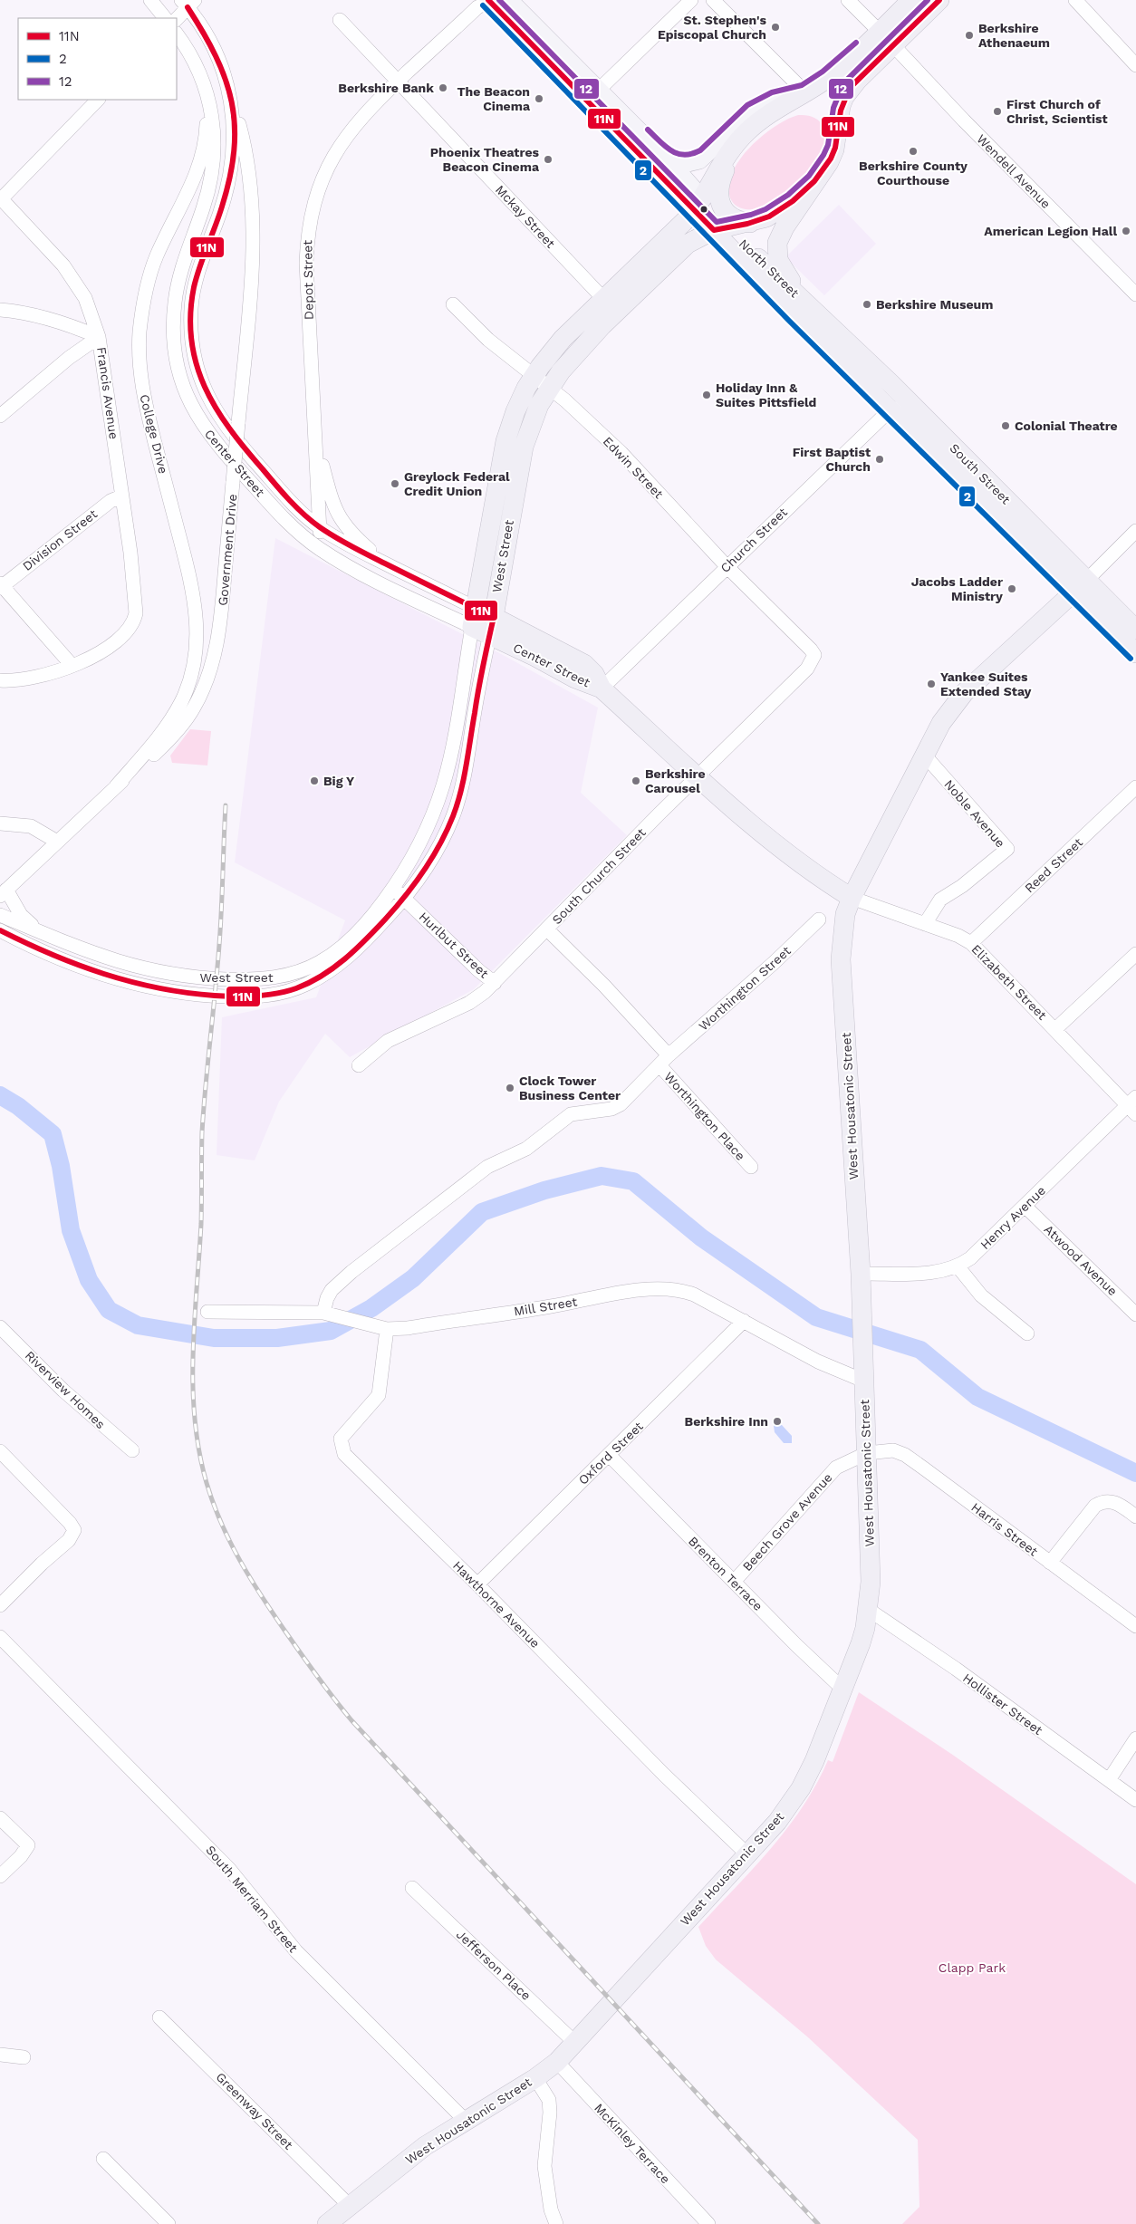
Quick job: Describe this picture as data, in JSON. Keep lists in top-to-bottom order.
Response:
{
  "streets": {
    "highway": [
      "North Street",
      "Center Street",
      "South Street",
      "West Street",
      "West Housatonic Street"
    ],
    "street": [
      "Wendell Avenue",
      "Mckay Street",
      "Depot Street",
      "Francis Avenue",
      "College Drive",
      "Edwin Street",
      "Division Street",
      "Church Street",
      "Government Drive",
      "Noble Avenue",
      "Reed Street",
      "South Church Street",
      "Hurlbut Street",
      "Elizabeth Street",
      "Worthington Street",
      "Worthington Place",
      "Henry Avenue",
      "Atwood Avenue",
      "Mill Street",
      "Riverview Homes",
      "Oxford Street",
      "Beech Grove Avenue",
      "Harris Street",
      "Brenton Terrace",
      "Hawthorne Avenue",
      "Hollister Street",
      "South Merriam Street",
      "Jefferson Place",
      "Greenway Street",
      "McKinley Terrace"
    ]
  },
  "crossings": [
    ["Mckay Street", "Depot Street"],
    ["Mckay Street", "West Street"],
    ["North Street", "Depot Street"],
    ["North Street", "South Street"],
    ["North Street", "West Street"],
    ["Depot Street", "Center Street"],
    ["Francis Avenue", "Division Street"],
    ["College Drive", "Center Street"],
    ["College Drive", "Government Drive"],
    ["Center Street", "Church Street"],
    ["Center Street", "Government Drive"],
    ["Center Street", "West Street"],
    ["Center Street", "South Church Street"],
    ["Center Street", "Elizabeth Street"],
    ["Center Street", "West Housatonic Street"],
    ["Edwin Street", "Church Street"],
    ["Edwin Street", "West Street"],
    ["Edwin Street", "South Church Street"],
    ["South Street", "Church Street"],
    ["South Street", "West Street"],
    ["South Street", "West Housatonic Street"],
    ["Government Drive", "West Street"],
    ["West Street", "Hurlbut Street"],
    ["Noble Avenue", "Elizabeth Street"],
    ["Noble Avenue", "West Housatonic Street"],
    ["Reed Street", "Elizabeth Street"],
    ["South Church Street", "Hurlbut Street"],
    ["Elizabeth Street", "West Housatonic Street"],
    ["Elizabeth Street", "Henry Avenue"],
    ["Worthington Street", "Worthington Place"],
    ["Worthington Street", "Mill Street"],
    ["West Housatonic Street", "Henry Avenue"],
    ["West Housatonic Street", "Mill Street"],
    ["West Housatonic Street", "Beech Grove Avenue"],
    ["West Housatonic Street", "Harris Street"],
    ["West Housatonic Street", "Brenton Terrace"],
    ["West Housatonic Street", "Hawthorne Avenue"],
    ["West Housatonic Street", "Hollister Street"],
    ["West Housatonic Street", "South Merriam Street"],
    ["West Housatonic Street", "Jefferson Place"],
    ["West Housatonic Street", "Greenway Street"],
    ["West Housatonic Street", "McKinley Terrace"],
    ["Henry Avenue", "Atwood Avenue"],
    ["Mill Street", "Oxford Street"],
    ["Mill Street", "Hawthorne Avenue"],
    ["Oxford Street", "Brenton Terrace"],
    ["Oxford Street", "Hawthorne Avenue"],
    ["Beech Grove Avenue", "Harris Street"],
    ["Beech Grove Avenue", "Brenton Terrace"]
  ],
  "parks": ["Clapp Park"],
  "places": [
    "St. Stephen's Episcopal Church",
    "Berkshire Athenaeum",
    "Berkshire Bank",
    "The Beacon Cinema",
    "First Church of Christ, Scientist",
    "Berkshire County Courthouse",
    "Phoenix Theatres Beacon Cinema",
    "American Legion Hall",
    "Berkshire Museum",
    "Holiday Inn & Suites Pittsfield",
    "Colonial Theatre",
    "First Baptist Church",
    "Greylock Federal Credit Union",
    "Jacobs Ladder Ministry",
    "Yankee Suites Extended Stay",
    "Big Y",
    "Berkshire Carousel",
    "Clock Tower Business Center",
    "Berkshire Inn"
  ],
  "lines": ["transit line 11N", "transit line 12", "transit line 2"],
  "legend": ["11N", "2", "12"]
}
